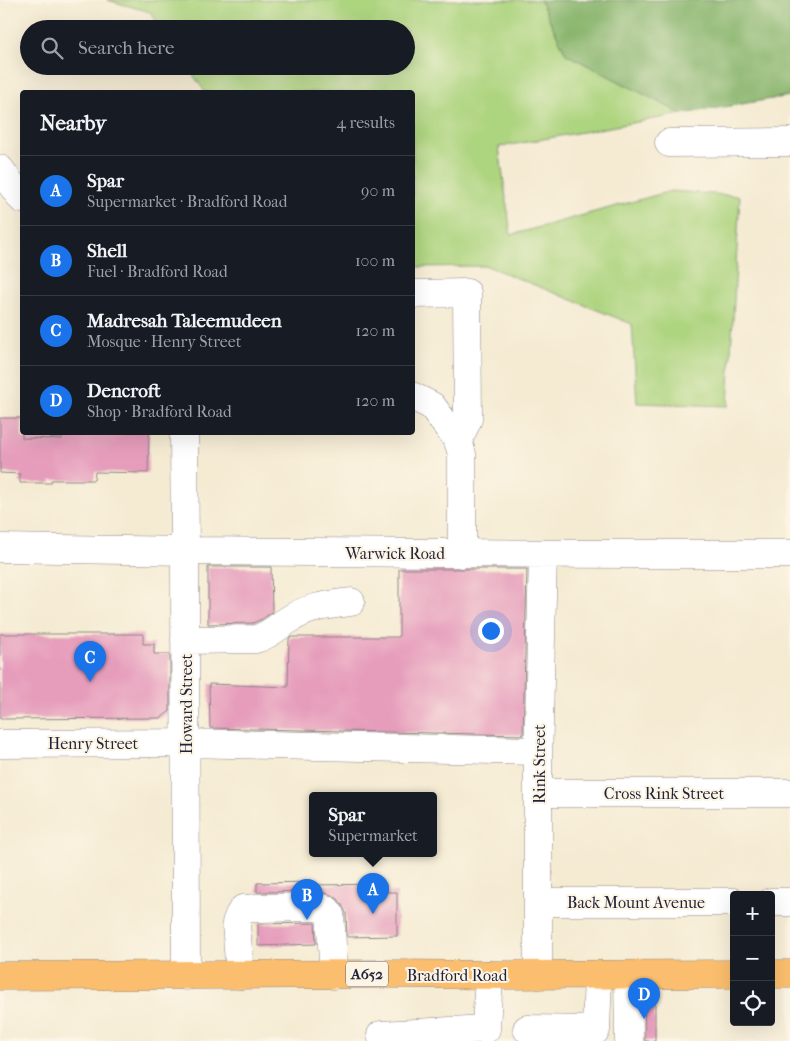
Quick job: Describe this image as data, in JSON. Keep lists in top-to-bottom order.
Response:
{
  "streets": {
    "main road": ["A652", "Bradford Road"],
    "street": [
      "Warwick Road",
      "Howard Street",
      "Henry Street",
      "Rink Street",
      "Cross Rink Street",
      "Back Mount Avenue"
    ]
  },
  "crossings": [
    ["Warwick Road", "Howard Street"],
    ["Warwick Road", "Rink Street"],
    ["Howard Street", "Henry Street"],
    ["Howard Street", "Bradford Road"],
    ["Henry Street", "Rink Street"],
    ["Rink Street", "Cross Rink Street"],
    ["Rink Street", "Back Mount Avenue"],
    ["Rink Street", "Bradford Road"]
  ],
  "page": {
    "search": "Search here",
    "heading": ["Nearby", "4 results"],
    "list": [
      {
        "mark": "A",
        "name": "Spar",
        "note": "Supermarket · Bradford Road",
        "value": "90 m"
      },
      {
        "mark": "B",
        "name": "Shell",
        "note": "Fuel · Bradford Road",
        "value": "100 m"
      },
      {
        "mark": "C",
        "name": "Madresah Taleemudeen",
        "note": "Mosque · Henry Street",
        "value": "120 m"
      },
      {
        "mark": "D",
        "name": "Dencroft",
        "note": "Shop · Bradford Road",
        "value": "120 m"
      }
    ],
    "pins": [
      "C",
      "A",
      "B",
      "D"
    ],
    "popup": ["Spar", "Supermarket"],
    "map_buttons": ["+", "−"]
  }
}
